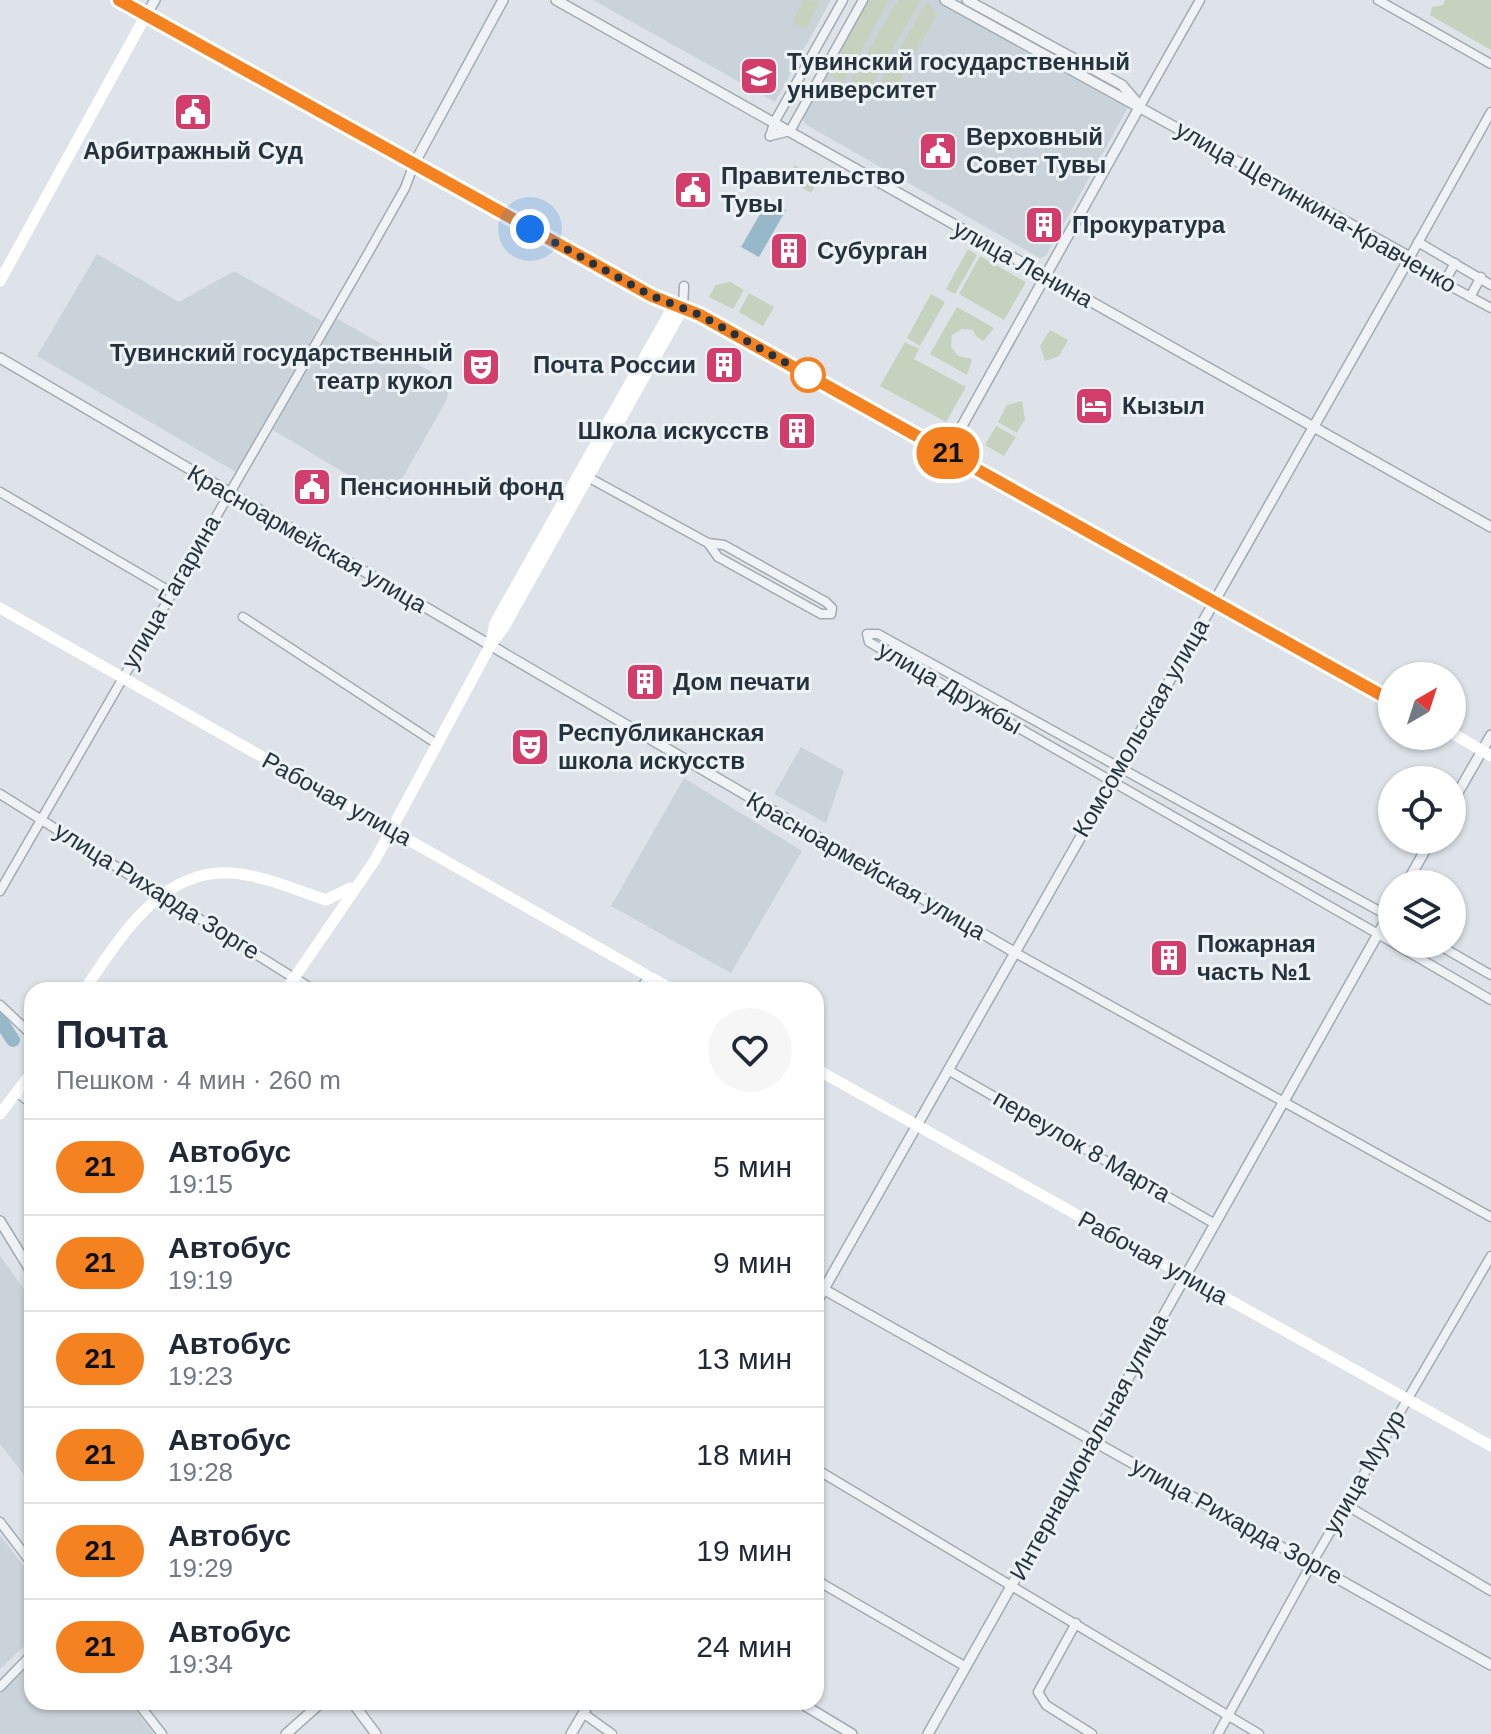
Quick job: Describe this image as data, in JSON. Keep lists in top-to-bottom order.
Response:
{
  "streets": {
    "main road": ["Рабочая улица"],
    "street": [
      "улица Щетинкина-Кравченко",
      "улица Ленина",
      "Красноармейская улица",
      "улица Гагарина",
      "улица Дружбы",
      "Комсомольская улица",
      "улица Рихарда Зорге",
      "переулок 8 Марта",
      "Интернациональная улица",
      "улица Мугур"
    ]
  },
  "crossings": [
    ["улица Щетинкина-Кравченко", "Комсомольская улица"],
    ["улица Ленина", "Комсомольская улица"],
    ["Красноармейская улица", "улица Гагарина"],
    ["Красноармейская улица", "Комсомольская улица"],
    ["Красноармейская улица", "Интернациональная улица"],
    ["улица Гагарина", "Рабочая улица"],
    ["улица Гагарина", "улица Рихарда Зорге"],
    ["улица Дружбы", "Комсомольская улица"],
    ["улица Дружбы", "Интернациональная улица"],
    ["Комсомольская улица", "Рабочая улица"],
    ["Комсомольская улица", "переулок 8 Марта"],
    ["Рабочая улица", "Интернациональная улица"],
    ["Рабочая улица", "улица Мугур"],
    ["улица Рихарда Зорге", "Интернациональная улица"],
    ["улица Рихарда Зорге", "улица Мугур"],
    ["переулок 8 Марта", "Интернациональная улица"]
  ],
  "places": {
    "school or university": ["Тувинский государственный университет"],
    "public building": [
      "Арбитражный Суд",
      "Верховный Совет Тувы",
      "Правительство Тувы",
      "Пенсионный фонд"
    ],
    "building": [
      "Прокуратура",
      "Субурган",
      "Почта России",
      "Школа искусств",
      "Дом печати",
      "Пожарная часть №1"
    ],
    "theatre": ["Тувинский государственный театр кукол", "Республиканская школа искусств"],
    "hotel": ["Кызыл"]
  },
  "lines": ["bus line 21"],
  "north": "top right",
  "page": {
    "on_map": "21",
    "heading": ["Почта", "Пешком · 4 мин · 260 m"],
    "list": [
      {
        "mark": "21",
        "name": "Автобус",
        "note": "19:15",
        "value": "5 мин"
      },
      {
        "mark": "21",
        "name": "Автобус",
        "note": "19:19",
        "value": "9 мин"
      },
      {
        "mark": "21",
        "name": "Автобус",
        "note": "19:23",
        "value": "13 мин"
      },
      {
        "mark": "21",
        "name": "Автобус",
        "note": "19:28",
        "value": "18 мин"
      },
      {
        "mark": "21",
        "name": "Автобус",
        "note": "19:29",
        "value": "19 мин"
      },
      {
        "mark": "21",
        "name": "Автобус",
        "note": "19:34",
        "value": "24 мин"
      }
    ]
  }
}
